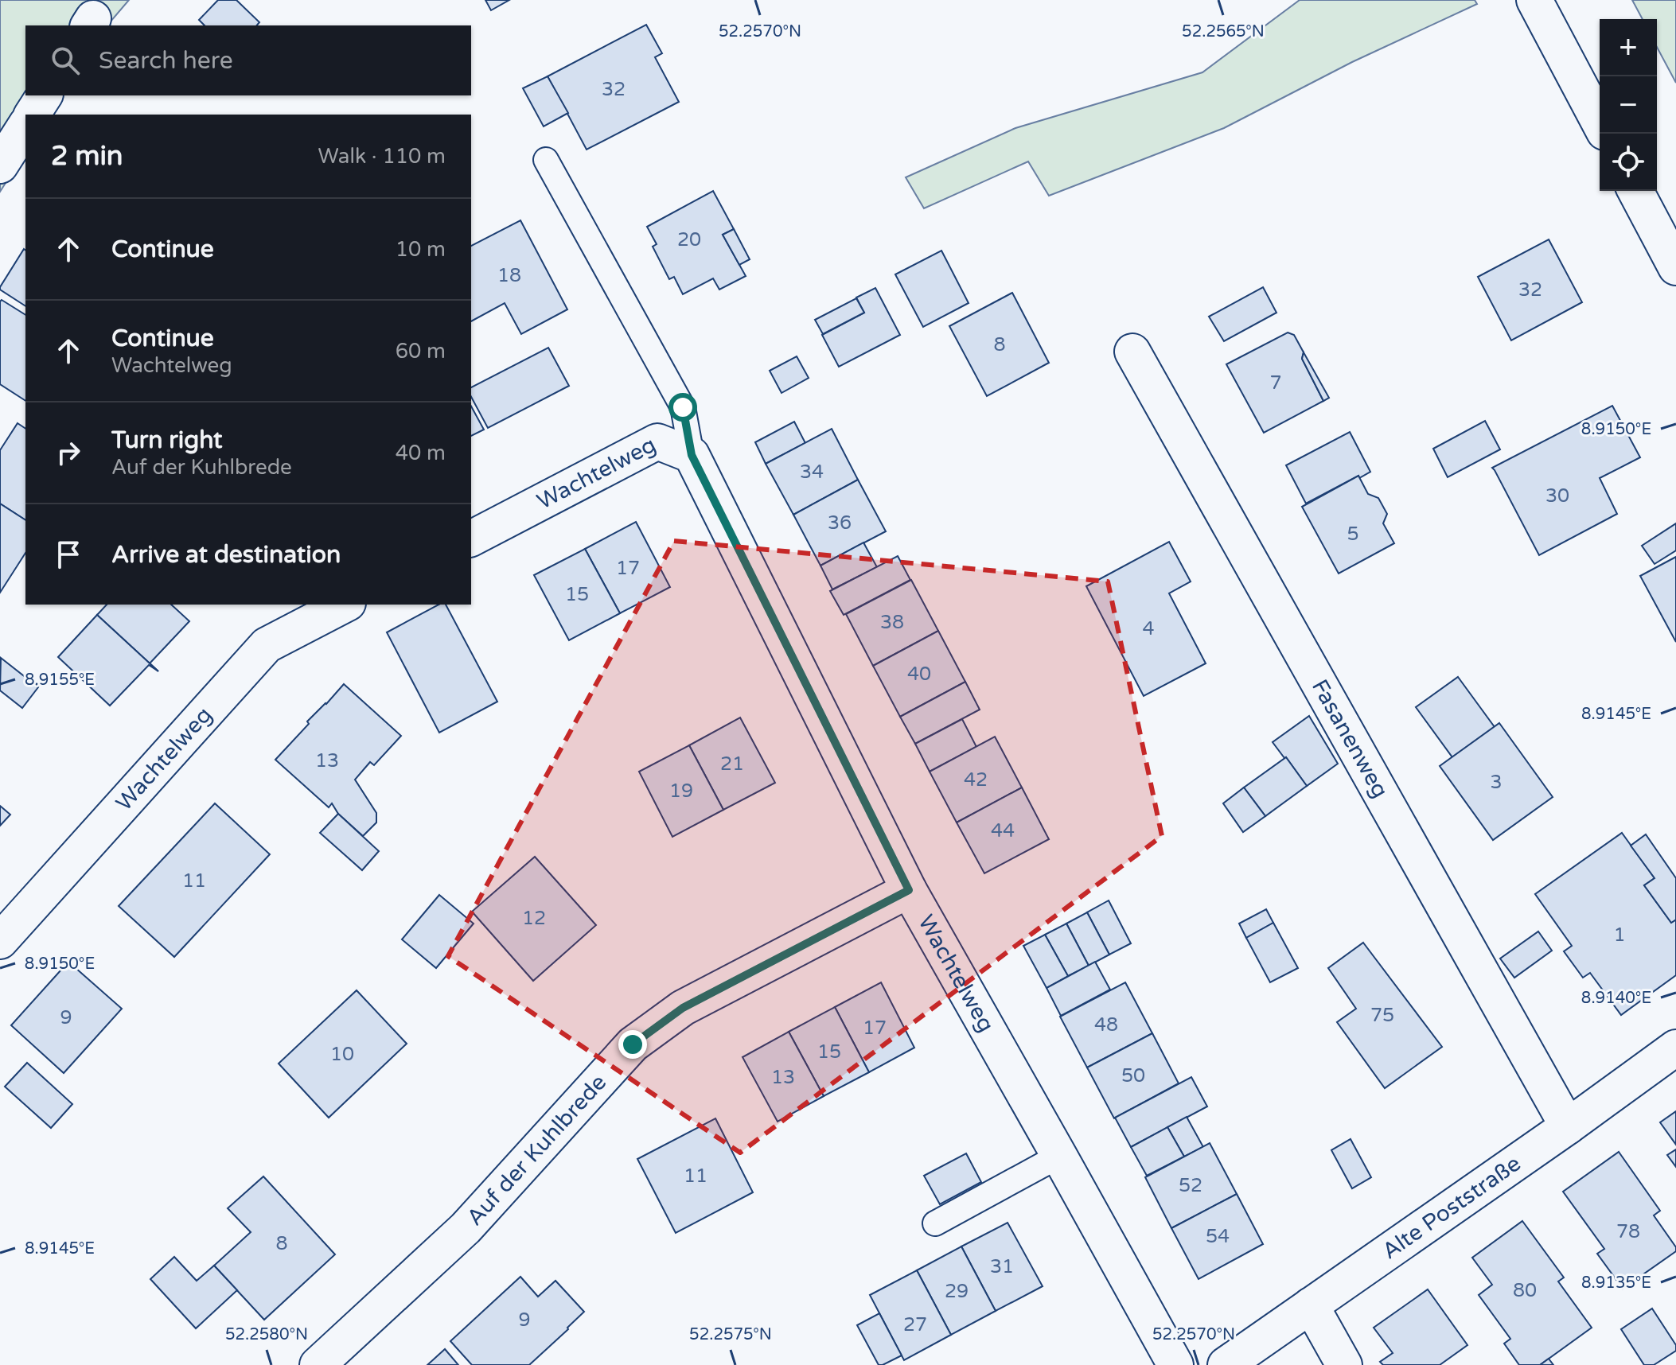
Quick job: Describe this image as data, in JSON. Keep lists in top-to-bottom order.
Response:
{
  "streets": {
    "street": [
      "Wachtelweg",
      "Fasanenweg",
      "Auf der Kuhlbrede",
      "Alte Poststraße"
    ]
  },
  "crossings": [
    ["Wachtelweg", "Auf der Kuhlbrede"],
    ["Fasanenweg", "Alte Poststraße"]
  ],
  "house_numbers": [
    "32",
    "20",
    "18",
    "32",
    "8",
    "7",
    "34",
    "30",
    "36",
    "5",
    "17",
    "15",
    "38",
    "4",
    "40",
    "13",
    "21",
    "42",
    "3",
    "19",
    "44",
    "11",
    "12",
    "1",
    "75",
    "9",
    "48",
    "17",
    "15",
    "10",
    "50",
    "13",
    "11",
    "52",
    "78",
    "54",
    "8",
    "31",
    "80",
    "29",
    "9",
    "27"
  ],
  "page": {
    "map_buttons": ["+", "−"],
    "search": "Search here",
    "heading": ["2 min", "Walk · 110 m"],
    "list": [
      ["Continue", "10 m"],
      ["Continue", "Wachtelweg", "60 m"],
      ["Turn right", "Auf der Kuhlbrede", "40 m"],
      "Arrive at destination"
    ]
  },
  "coordinates": [
    "52.2570°N",
    "52.2565°N",
    "8.9150°E",
    "8.9155°E",
    "8.9145°E",
    "8.9140°E",
    "8.9135°E",
    "52.2580°N",
    "52.2575°N"
  ]
}
